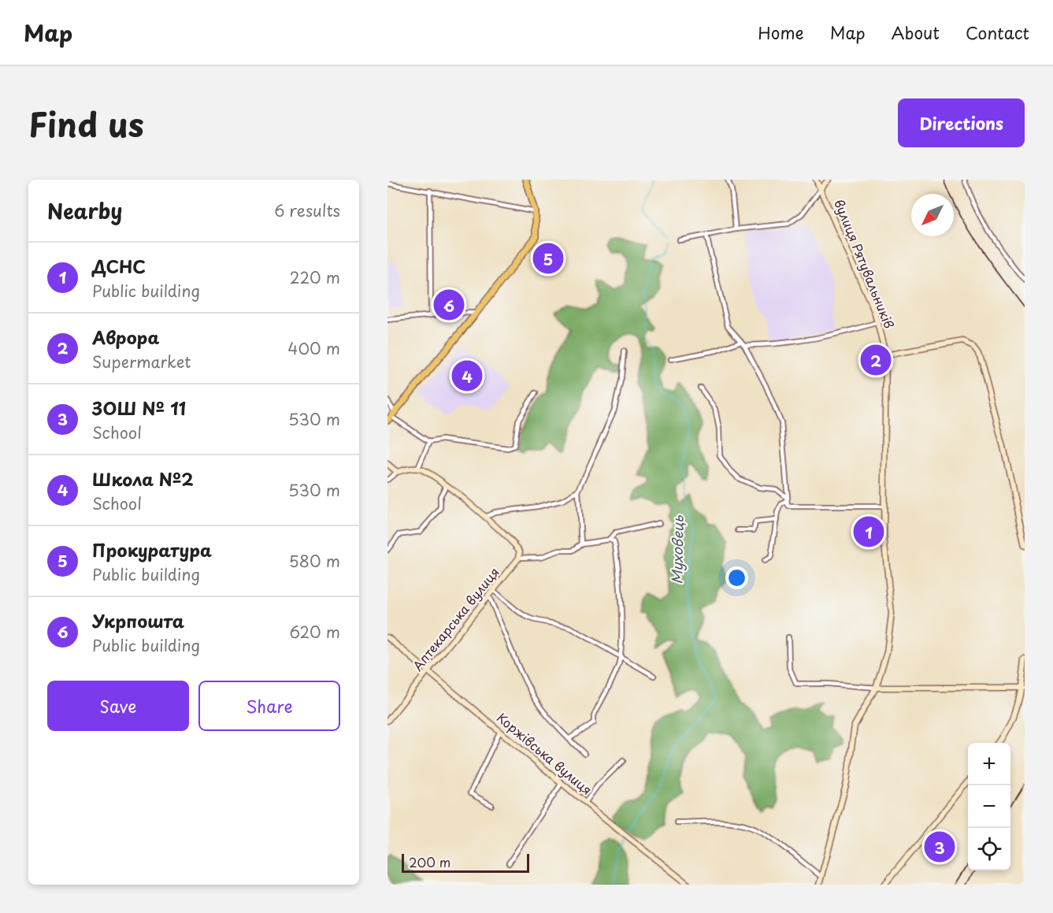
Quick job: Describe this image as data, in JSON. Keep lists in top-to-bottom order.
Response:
{
  "streets": {
    "street": ["вулиця Рятувальників", "Аптекарська вулиця", "Коржівська вулиця"]
  },
  "crossings": [
    ["Аптекарська вулиця", "Коржівська вулиця"]
  ],
  "water": ["Муховець"],
  "scale_bar": "200 m",
  "north": "bottom left",
  "page": {
    "header": "Map",
    "nav": [
      "Home",
      "Map",
      "About",
      "Contact"
    ],
    "title": "Find us",
    "buttons": [
      "Directions",
      ["Save", "Share"]
    ],
    "heading": ["Nearby", "6 results"],
    "list": [
      {
        "mark": "1",
        "name": "ДСНС",
        "note": "Public building",
        "value": "220 m"
      },
      {
        "mark": "2",
        "name": "Аврора",
        "note": "Supermarket",
        "value": "400 m"
      },
      {
        "mark": "3",
        "name": "ЗОШ № 11",
        "note": "School",
        "value": "530 m"
      },
      {
        "mark": "4",
        "name": "Школа №2",
        "note": "School",
        "value": "530 m"
      },
      {
        "mark": "5",
        "name": "Прокуратура",
        "note": "Public building",
        "value": "580 m"
      },
      {
        "mark": "6",
        "name": "Укрпошта",
        "note": "Public building",
        "value": "620 m"
      }
    ],
    "pins": [
      "5",
      "6",
      "2",
      "4",
      "1",
      "3"
    ],
    "map_buttons": ["+", "−"],
    "scale": "200 m"
  }
}
